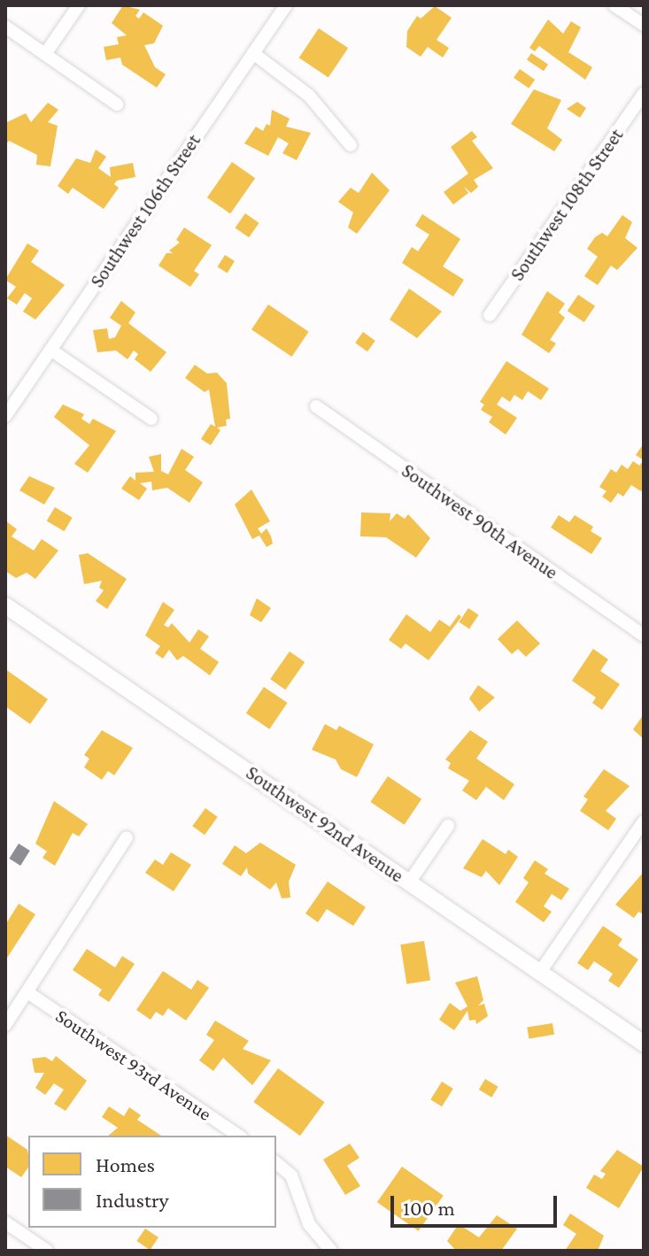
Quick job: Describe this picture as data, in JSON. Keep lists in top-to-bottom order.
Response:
{
  "streets": {
    "street": [
      "Southwest 108th Street",
      "Southwest 106th Street",
      "Southwest 90th Avenue",
      "Southwest 92nd Avenue",
      "Southwest 93rd Avenue"
    ]
  },
  "legend": ["Homes", "Industry"],
  "scale_bar": "100 m"
}
